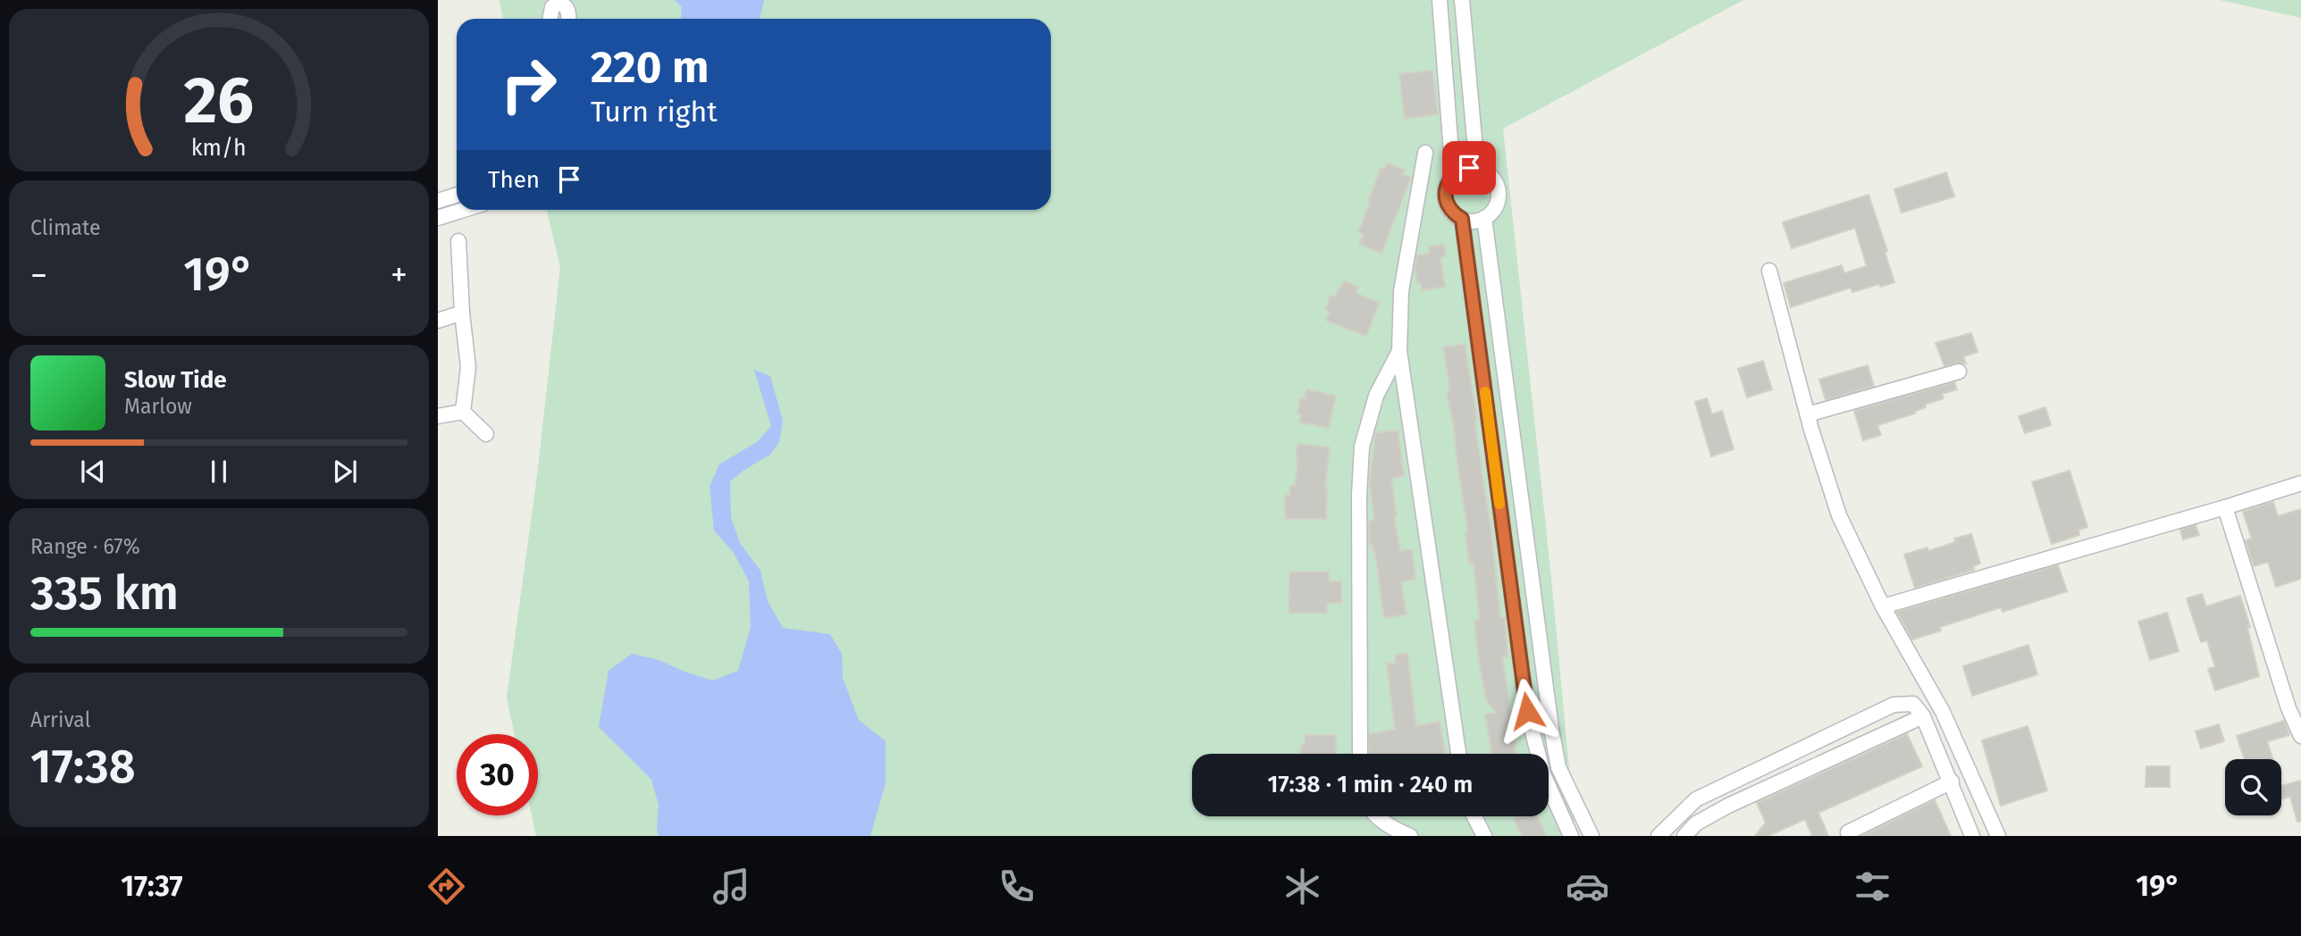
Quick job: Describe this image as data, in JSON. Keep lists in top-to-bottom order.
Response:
{
  "page": {
    "turn": ["220 m", "Turn right"],
    "then": "Then",
    "tile": [
      "Climate",
      ["Range · 67%", "335 km"],
      ["Arrival", "17:38"]
    ],
    "heat": ["−", "19°", "+"],
    "song": ["Slow Tide", "Marlow"],
    "limit": "30",
    "trip": "17:38 · 1 min · 240 m",
    "tabs": ["17:37", "19°"],
    "gauge": ["26", "km/h"]
  }
}
